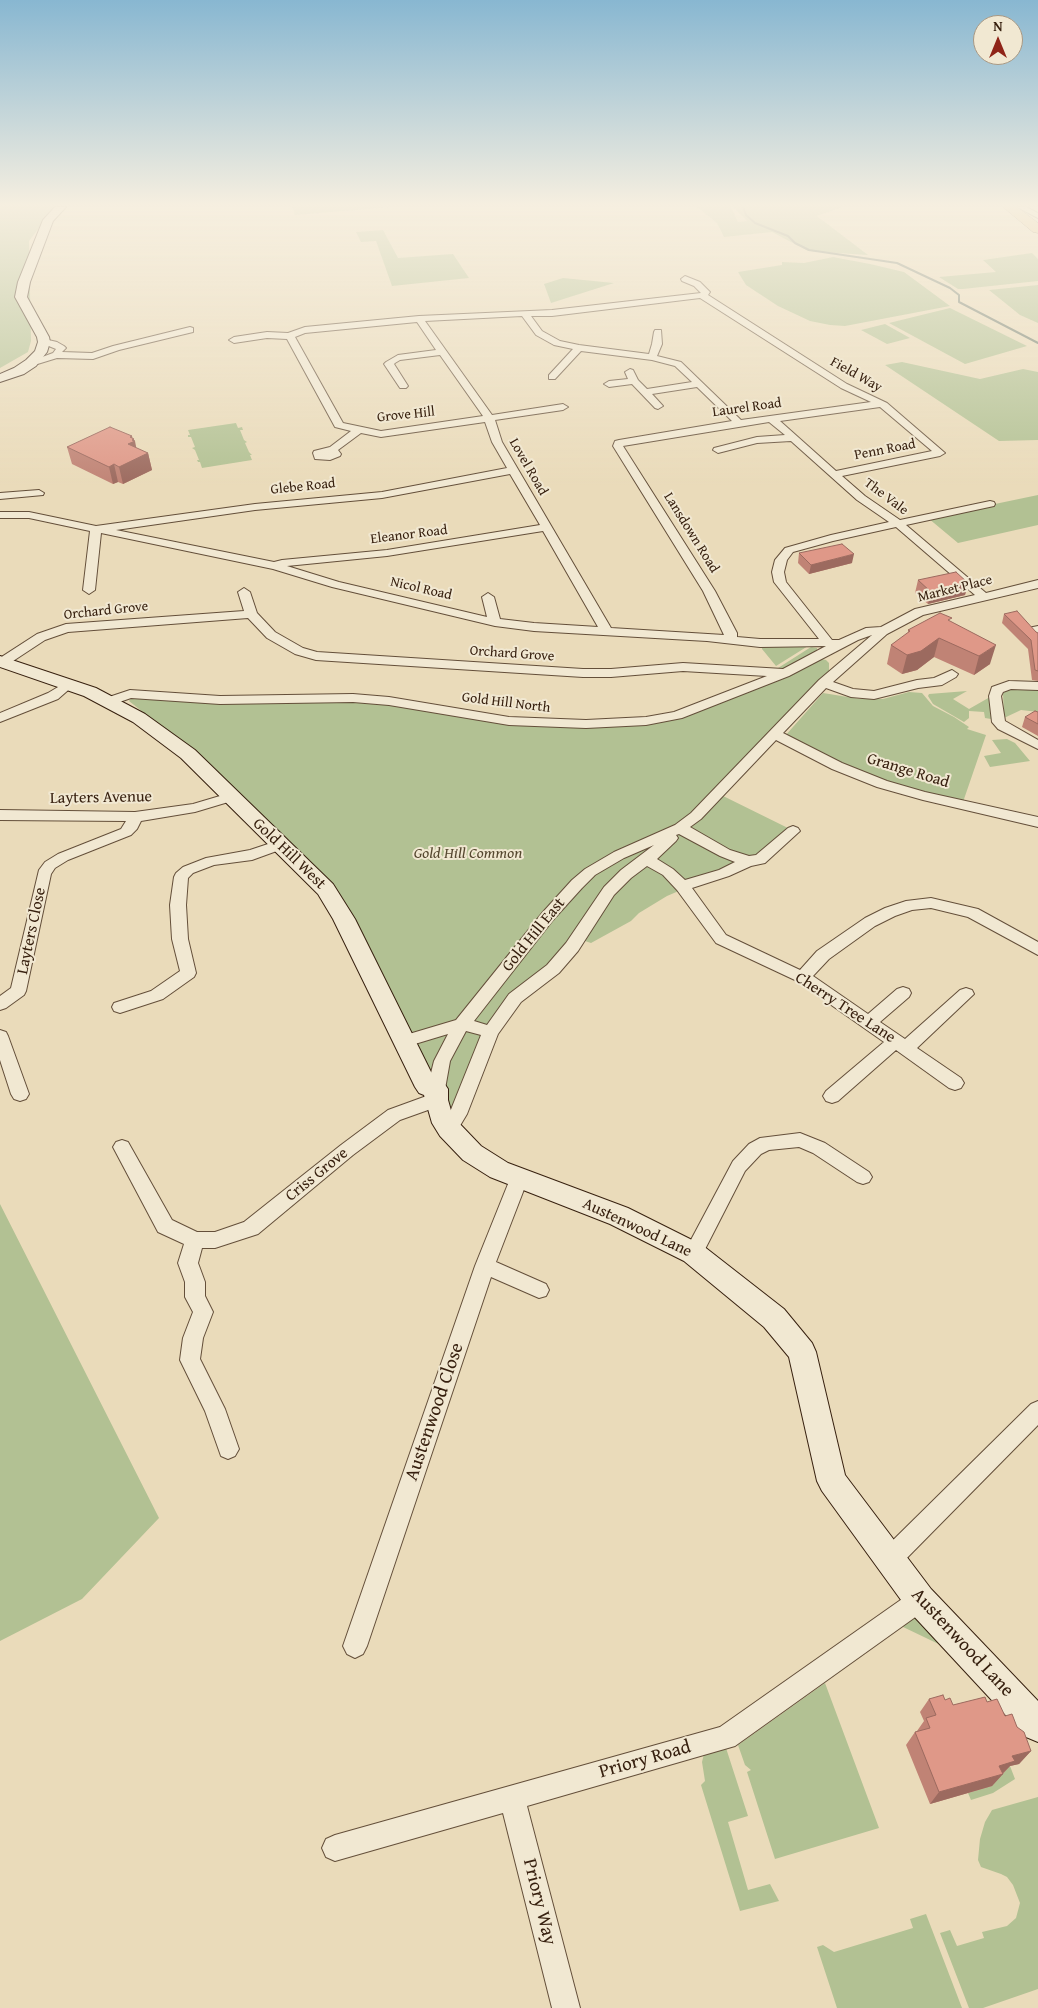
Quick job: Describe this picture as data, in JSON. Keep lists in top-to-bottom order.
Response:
{
  "streets": {
    "street": [
      "Field Way",
      "Laurel Road",
      "Grove Hill",
      "Penn Road",
      "Lovel Road",
      "Glebe Road",
      "The Vale",
      "Lansdown Road",
      "Eleanor Road",
      "Nicol Road",
      "Market Place",
      "Orchard Grove",
      "Gold Hill North",
      "Grange Road",
      "Layters Avenue",
      "Gold Hill West",
      "Layters Close",
      "Gold Hill East",
      "Cherry Tree Lane",
      "Criss Grove",
      "Austenwood Lane",
      "Austenwood Close",
      "Priory Road",
      "Priory Way"
    ]
  },
  "crossings": [
    ["Field Way", "Laurel Road"],
    ["Field Way", "Penn Road"],
    ["Laurel Road", "The Vale"],
    ["Laurel Road", "Lansdown Road"],
    ["Grove Hill", "Lovel Road"],
    ["Penn Road", "The Vale"],
    ["Lovel Road", "Glebe Road"],
    ["Lovel Road", "Eleanor Road"],
    ["Lovel Road", "Nicol Road"],
    ["Glebe Road", "Nicol Road"],
    ["The Vale", "Market Place"],
    ["Lansdown Road", "Nicol Road"],
    ["Eleanor Road", "Nicol Road"],
    ["Nicol Road", "Gold Hill North"],
    ["Market Place", "Gold Hill North"],
    ["Market Place", "Gold Hill East"],
    ["Orchard Grove", "Gold Hill North"],
    ["Orchard Grove", "Gold Hill West"],
    ["Gold Hill North", "Gold Hill West"],
    ["Gold Hill North", "Gold Hill East"],
    ["Grange Road", "Gold Hill East"],
    ["Layters Avenue", "Gold Hill West"],
    ["Layters Avenue", "Layters Close"],
    ["Gold Hill West", "Gold Hill East"],
    ["Gold Hill West", "Criss Grove"],
    ["Gold Hill West", "Austenwood Lane"],
    ["Gold Hill East", "Cherry Tree Lane"],
    ["Gold Hill East", "Criss Grove"],
    ["Gold Hill East", "Austenwood Lane"],
    ["Criss Grove", "Austenwood Lane"],
    ["Austenwood Lane", "Austenwood Close"],
    ["Austenwood Lane", "Priory Road"],
    ["Priory Road", "Priory Way"]
  ],
  "parks": ["Gold Hill Common"],
  "north": "top"
}
